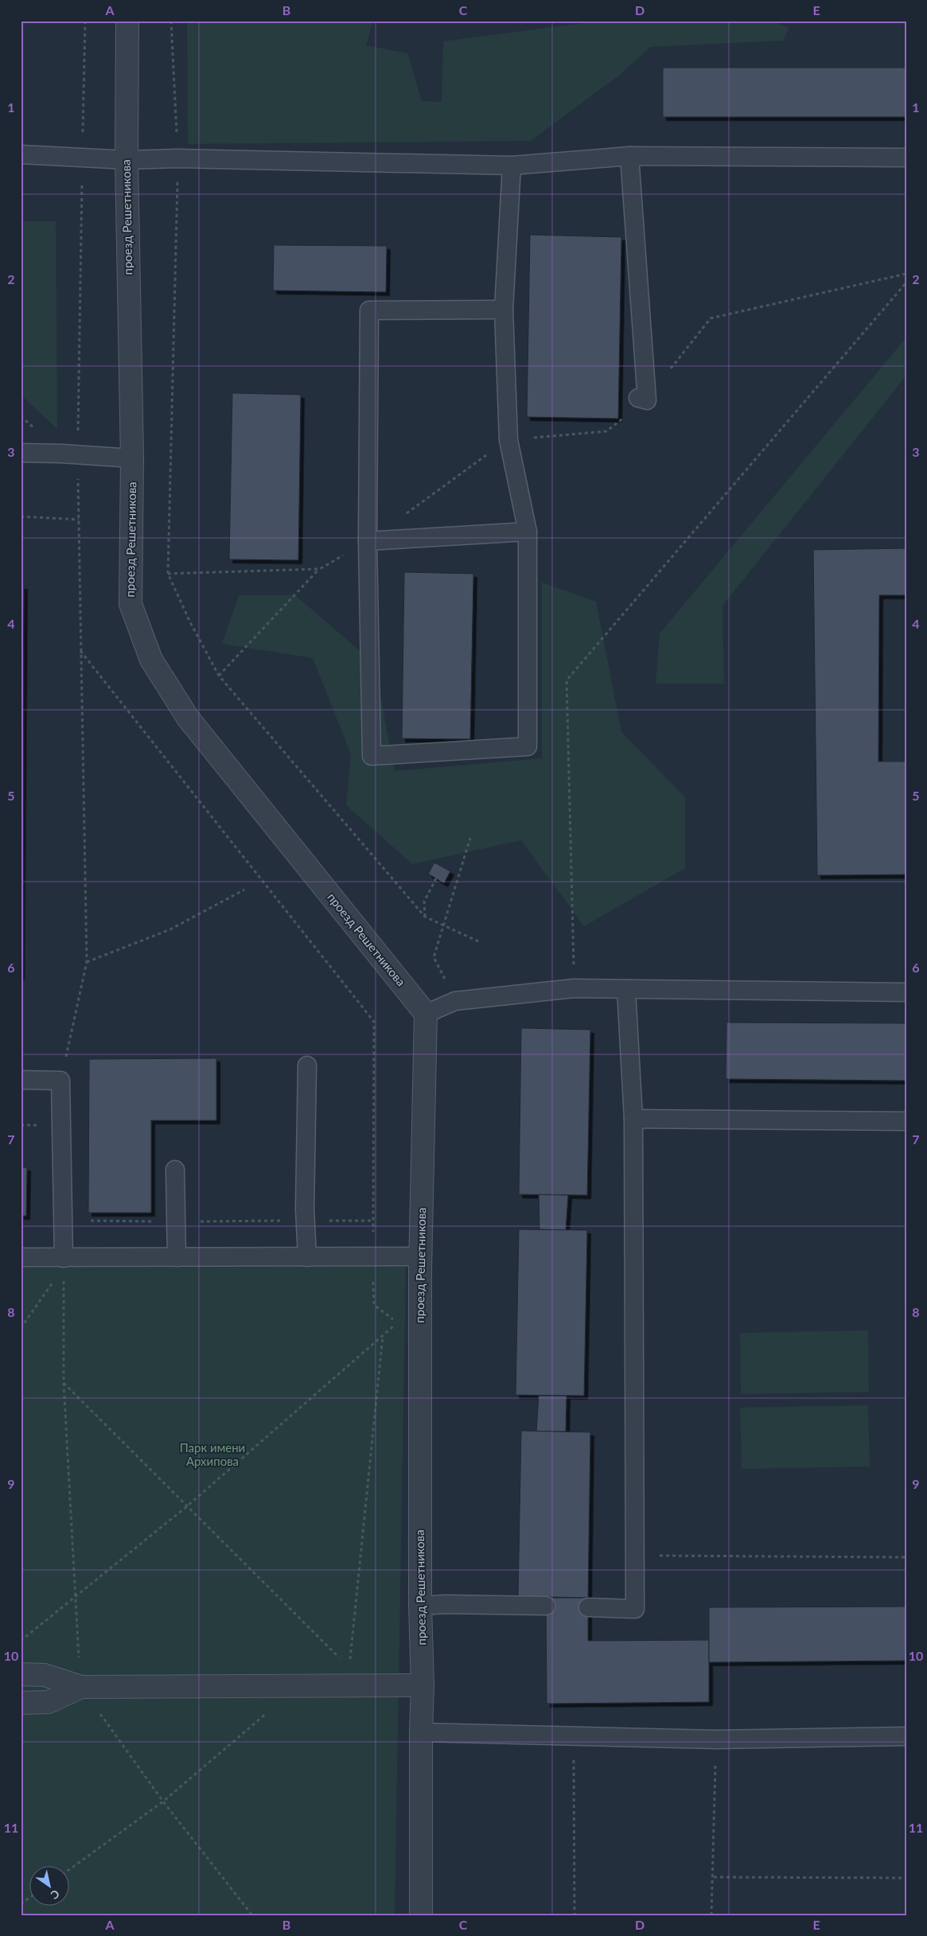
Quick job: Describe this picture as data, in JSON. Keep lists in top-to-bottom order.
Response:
{
  "streets": {
    "street": ["проезд Решетникова"]
  },
  "parks": ["Парк имени Архипова"],
  "north": "bottom right",
  "grid": {
    "columns": [
      "A",
      "B",
      "C",
      "D",
      "E"
    ],
    "rows": [
      "1",
      "2",
      "3",
      "4",
      "5",
      "6",
      "7",
      "8",
      "9",
      "10",
      "11"
    ]
  }
}
